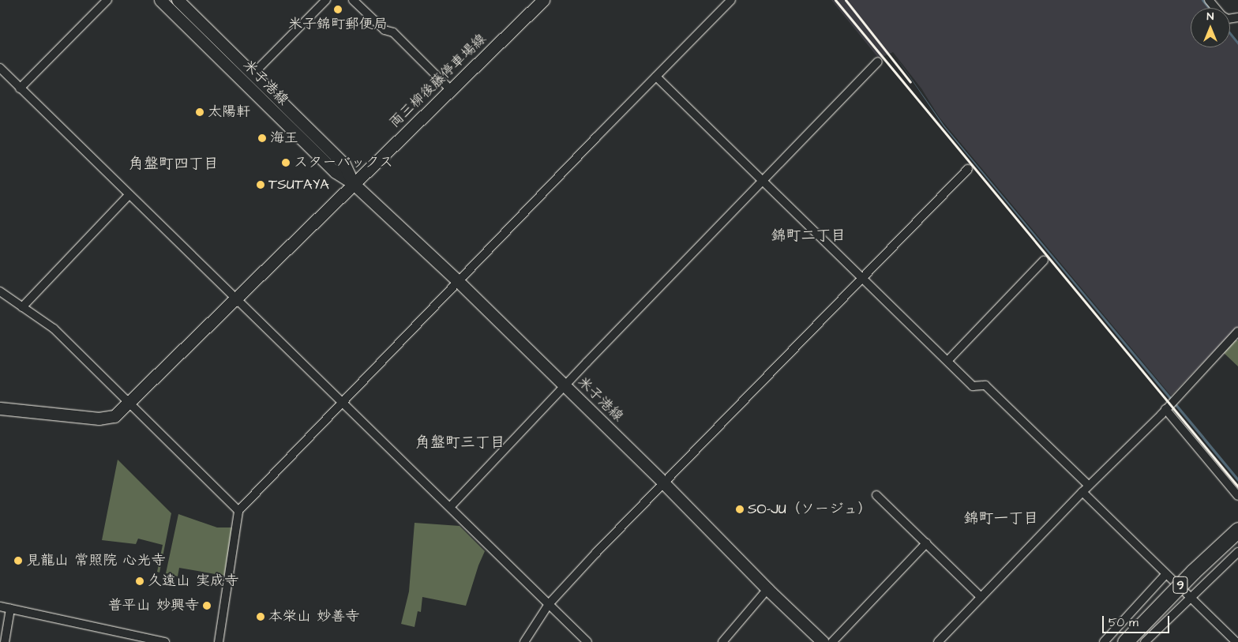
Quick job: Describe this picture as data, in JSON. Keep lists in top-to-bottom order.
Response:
{
  "streets": {
    "highway": ["9"],
    "main road": ["両三柳後藤停車場線", "米子港線"]
  },
  "crossings": [
    ["両三柳後藤停車場線", "米子港線"]
  ],
  "districts": [
    "角盤町四丁目",
    "錦町二丁目",
    "角盤町三丁目",
    "錦町一丁目"
  ],
  "places": [
    "米子錦町郵便局",
    "太陽軒",
    "海王",
    "スターバックス",
    "TSUTAYA",
    "SO-JU（ソージュ）",
    "見龍山 常照院 心光寺",
    "久遠山 実成寺",
    "普平山 妙興寺",
    "本栄山 妙善寺"
  ],
  "scale_bar": "50 m",
  "north": "top"
}
